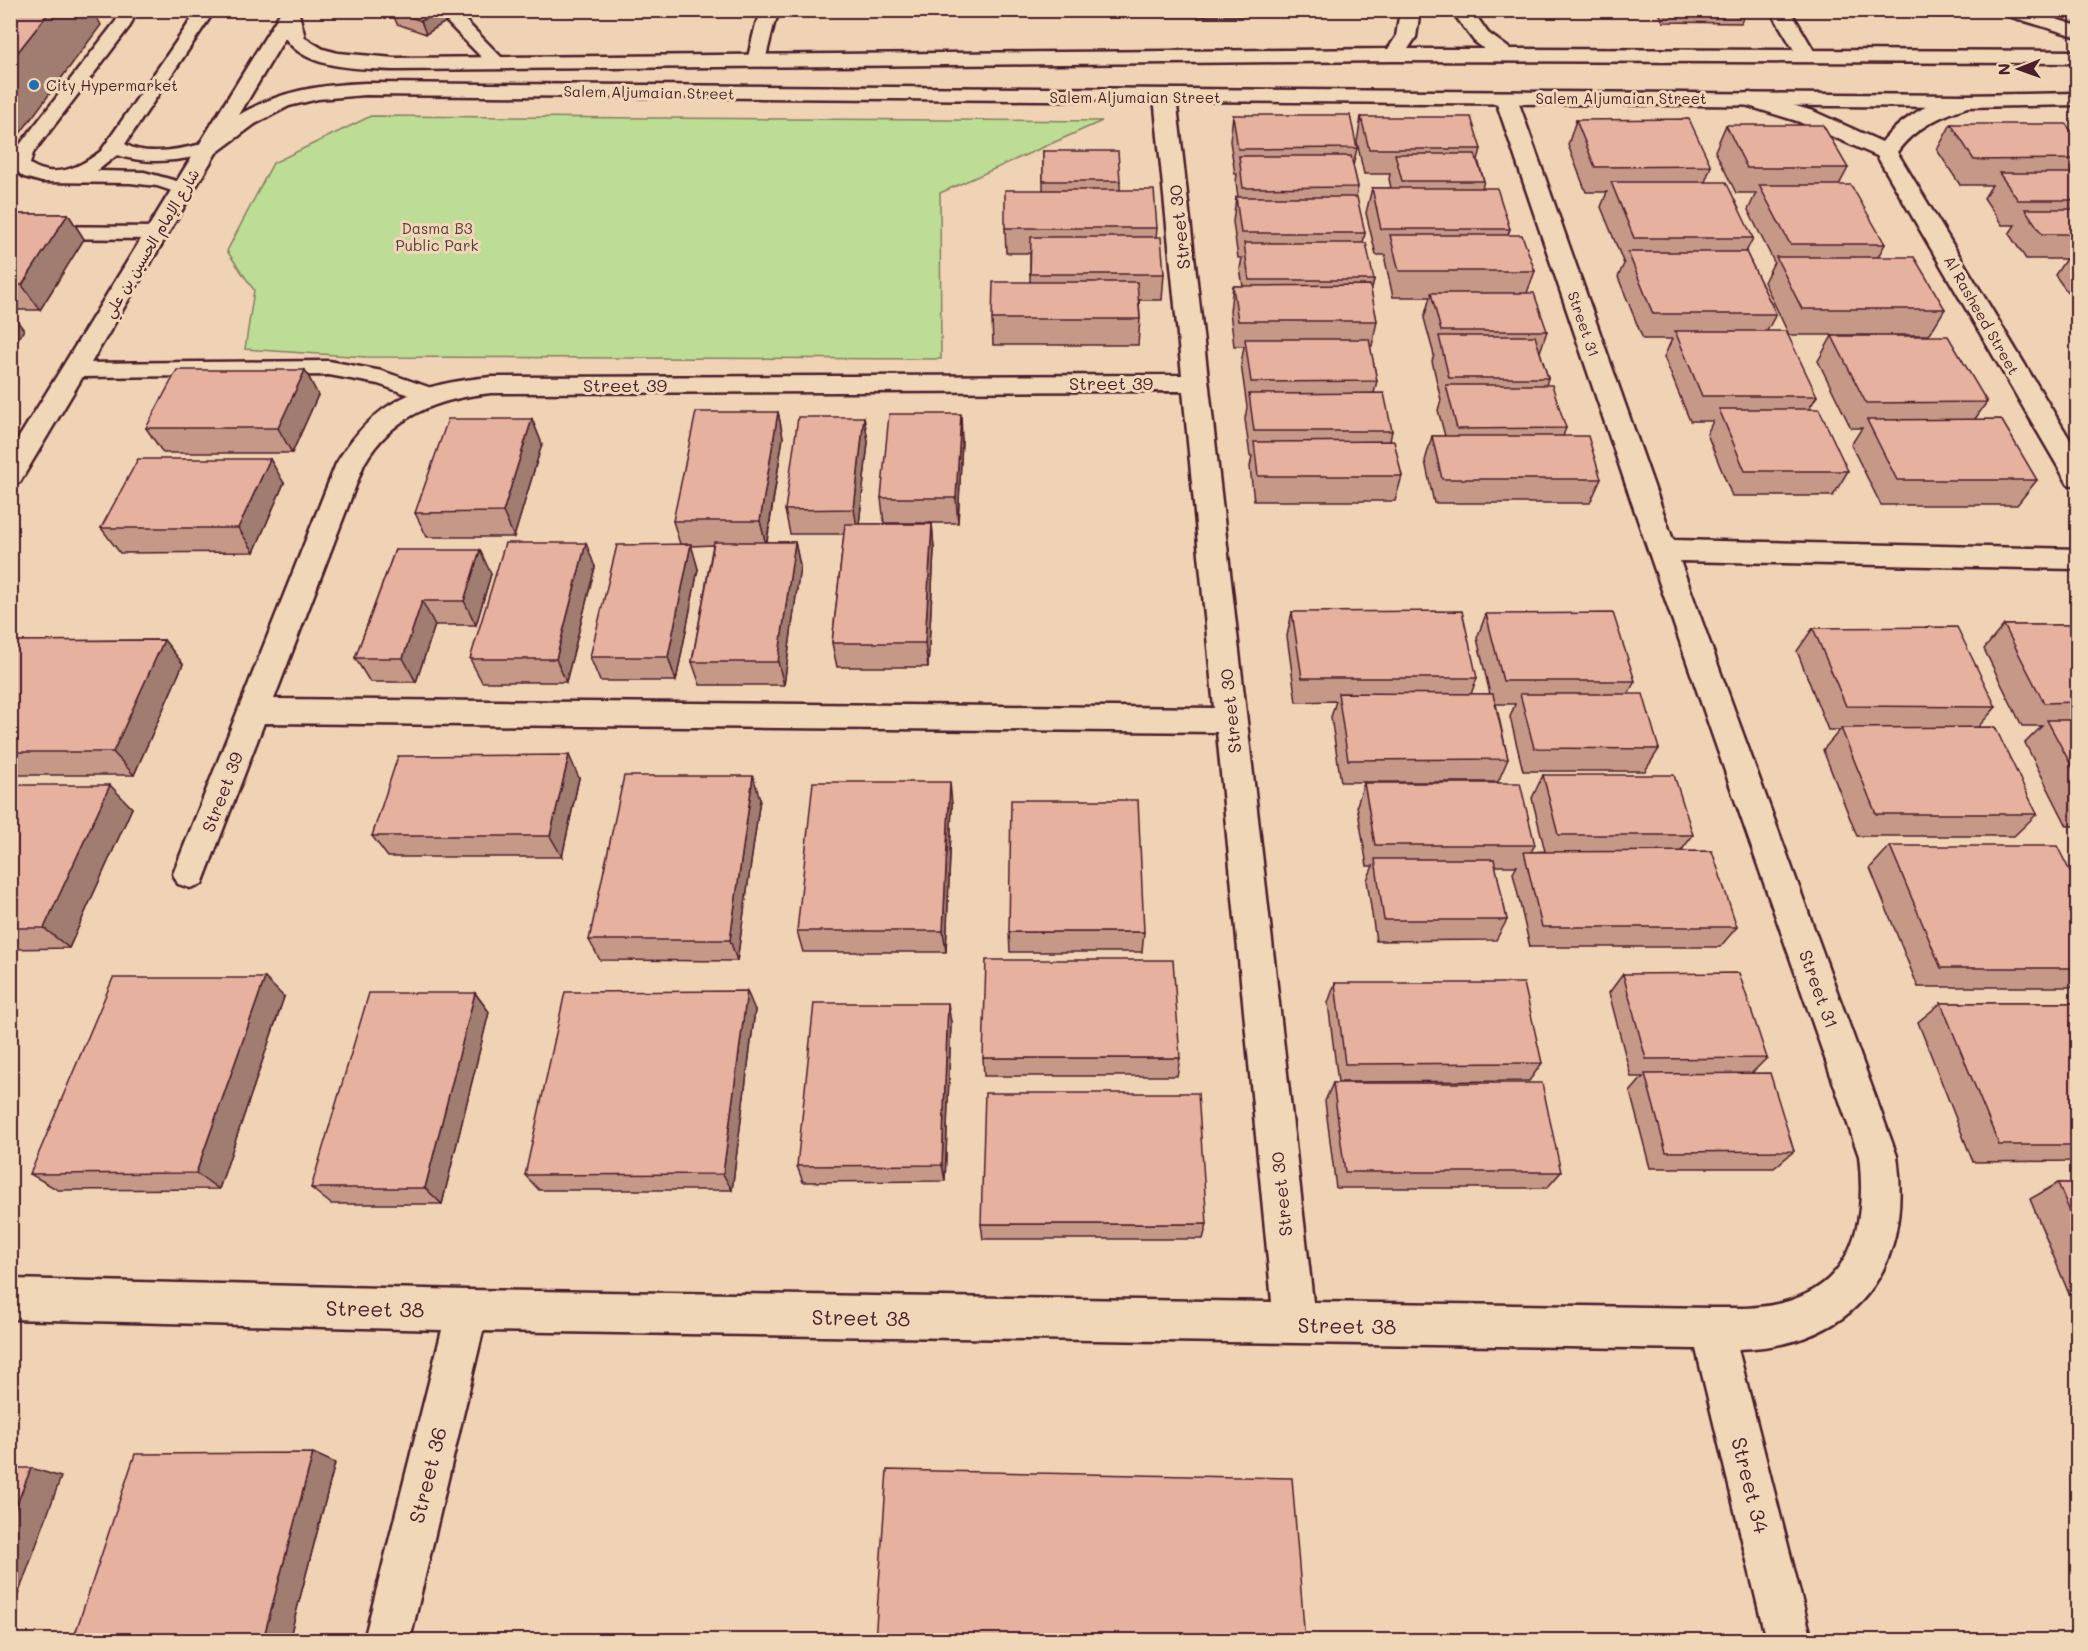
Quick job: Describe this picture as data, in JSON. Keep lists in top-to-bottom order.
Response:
{
  "streets": {
    "street": [
      "Salem Aljumaian Street",
      "Street 30",
      "شارع الإمام الحسين بن علي",
      "Al Rasheed Street",
      "Street 31",
      "Street 39",
      "Street 38",
      "Street 36",
      "Street 34"
    ]
  },
  "crossings": [
    ["Salem Aljumaian Street", "Street 30"],
    ["Salem Aljumaian Street", "شارع الإمام الحسين بن علي"],
    ["Salem Aljumaian Street", "Street 31"],
    ["Street 30", "Street 39"],
    ["Street 30", "Street 38"],
    ["Street 31", "Street 38"],
    ["Street 31", "Street 34"],
    ["Street 38", "Street 36"],
    ["Street 38", "Street 34"]
  ],
  "parks": ["Dasma B3 Public Park"],
  "places": ["City Hypermarket"],
  "north": "left"
}
